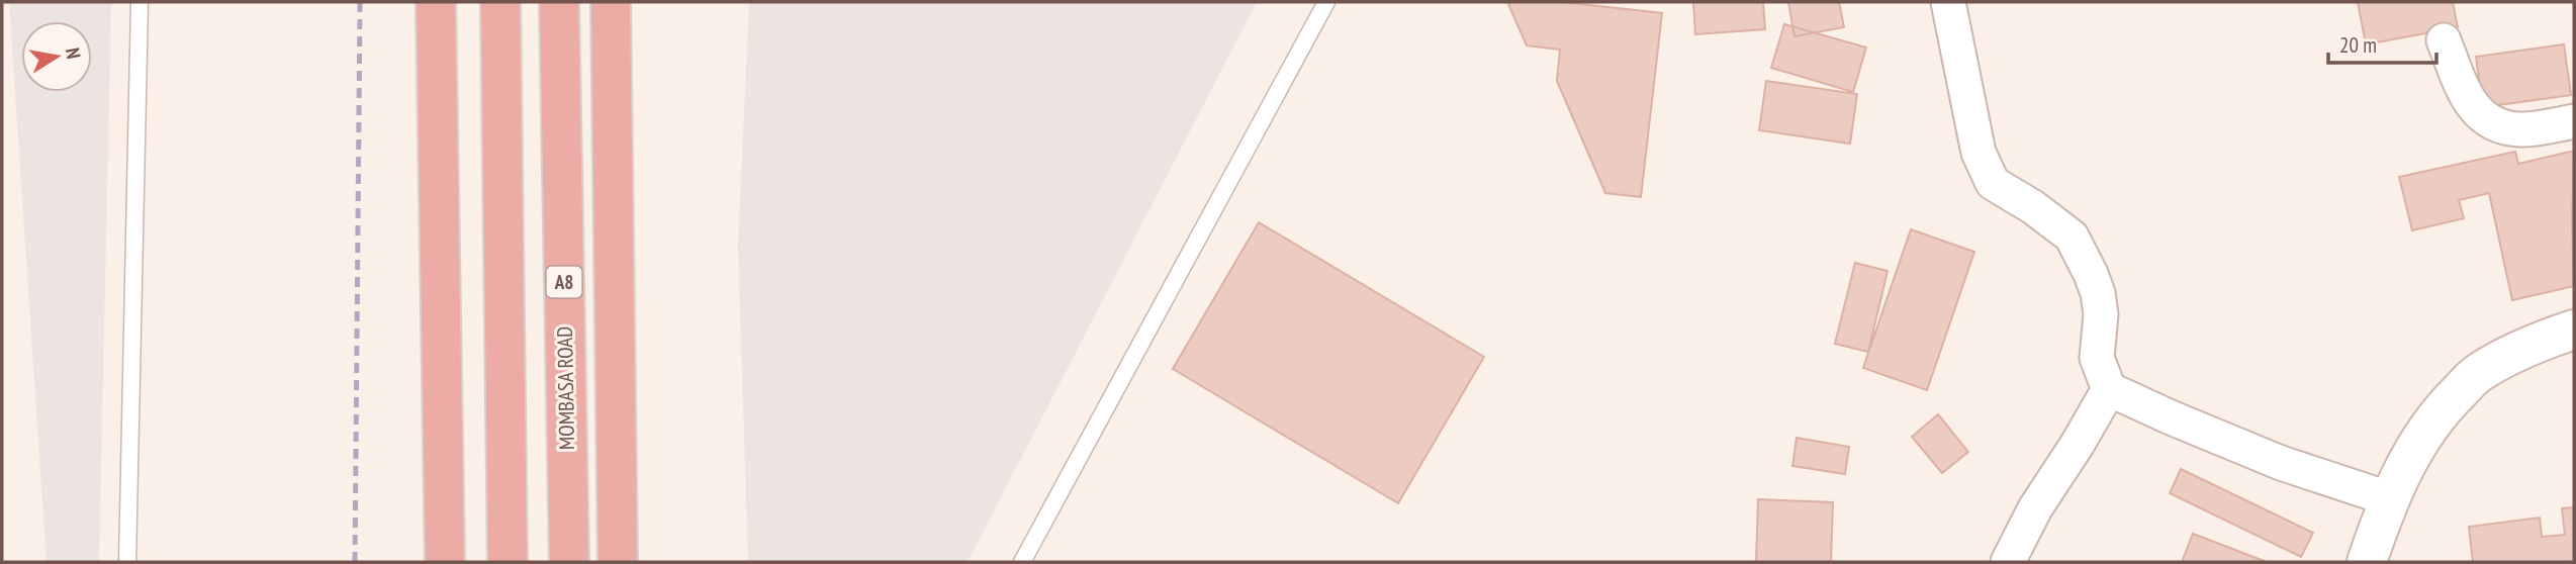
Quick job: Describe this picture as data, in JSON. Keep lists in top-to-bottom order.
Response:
{
  "streets": {
    "highway": ["A8", "MOMBASA ROAD"]
  },
  "scale_bar": "20 m",
  "north": "right"
}
